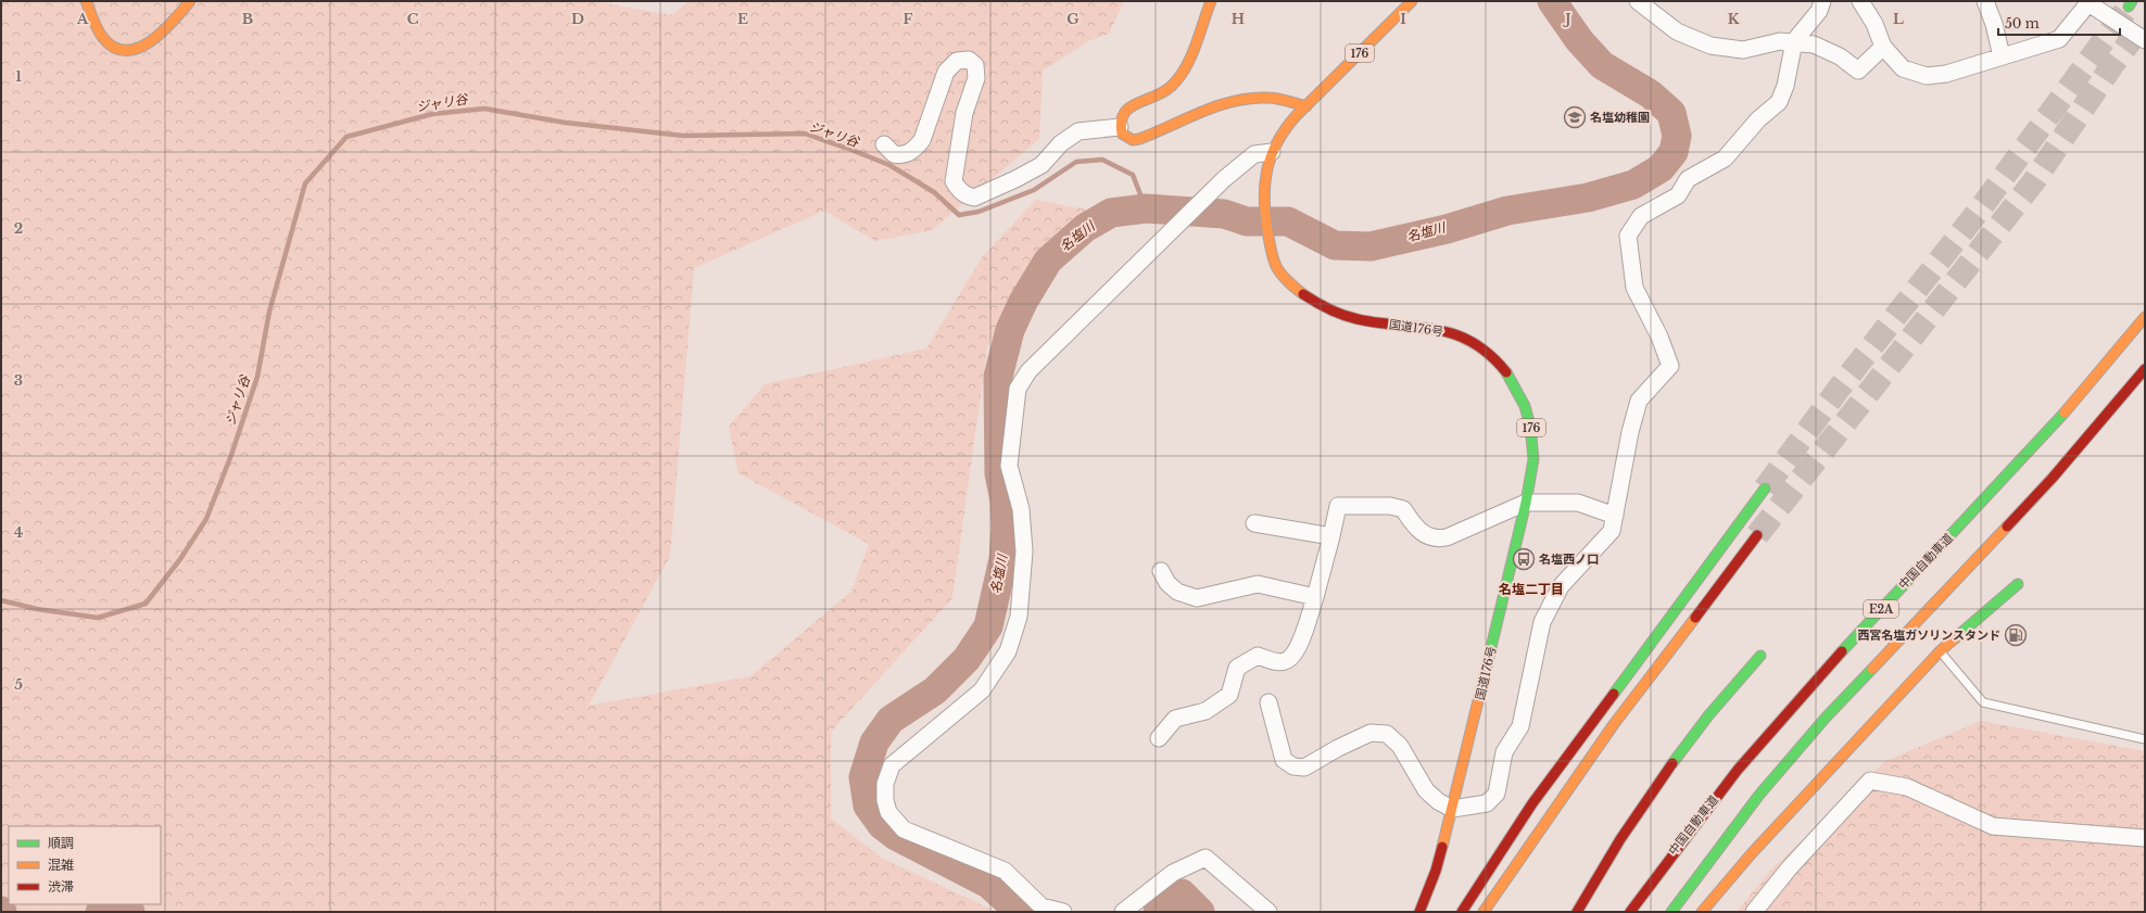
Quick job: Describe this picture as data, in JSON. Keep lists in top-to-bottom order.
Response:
{
  "streets": {
    "main road": [
      "176",
      "国道176号",
      "中国自動車道",
      "E2A"
    ]
  },
  "districts": ["名塩二丁目"],
  "water": ["ジャリ谷", "名塩川"],
  "places": {
    "school or university": ["名塩幼稚園"],
    "bus stop": ["名塩西ノ口"],
    "fuel station": ["西宮名塩ガソリンスタンド"]
  },
  "legend": ["順調", "混雑", "渋滞"],
  "scale_bar": "50 m",
  "grid": {
    "columns": [
      "A",
      "B",
      "C",
      "D",
      "E",
      "F",
      "G",
      "H",
      "I",
      "J",
      "K",
      "L"
    ],
    "rows": [
      "1",
      "2",
      "3",
      "4",
      "5"
    ]
  }
}
